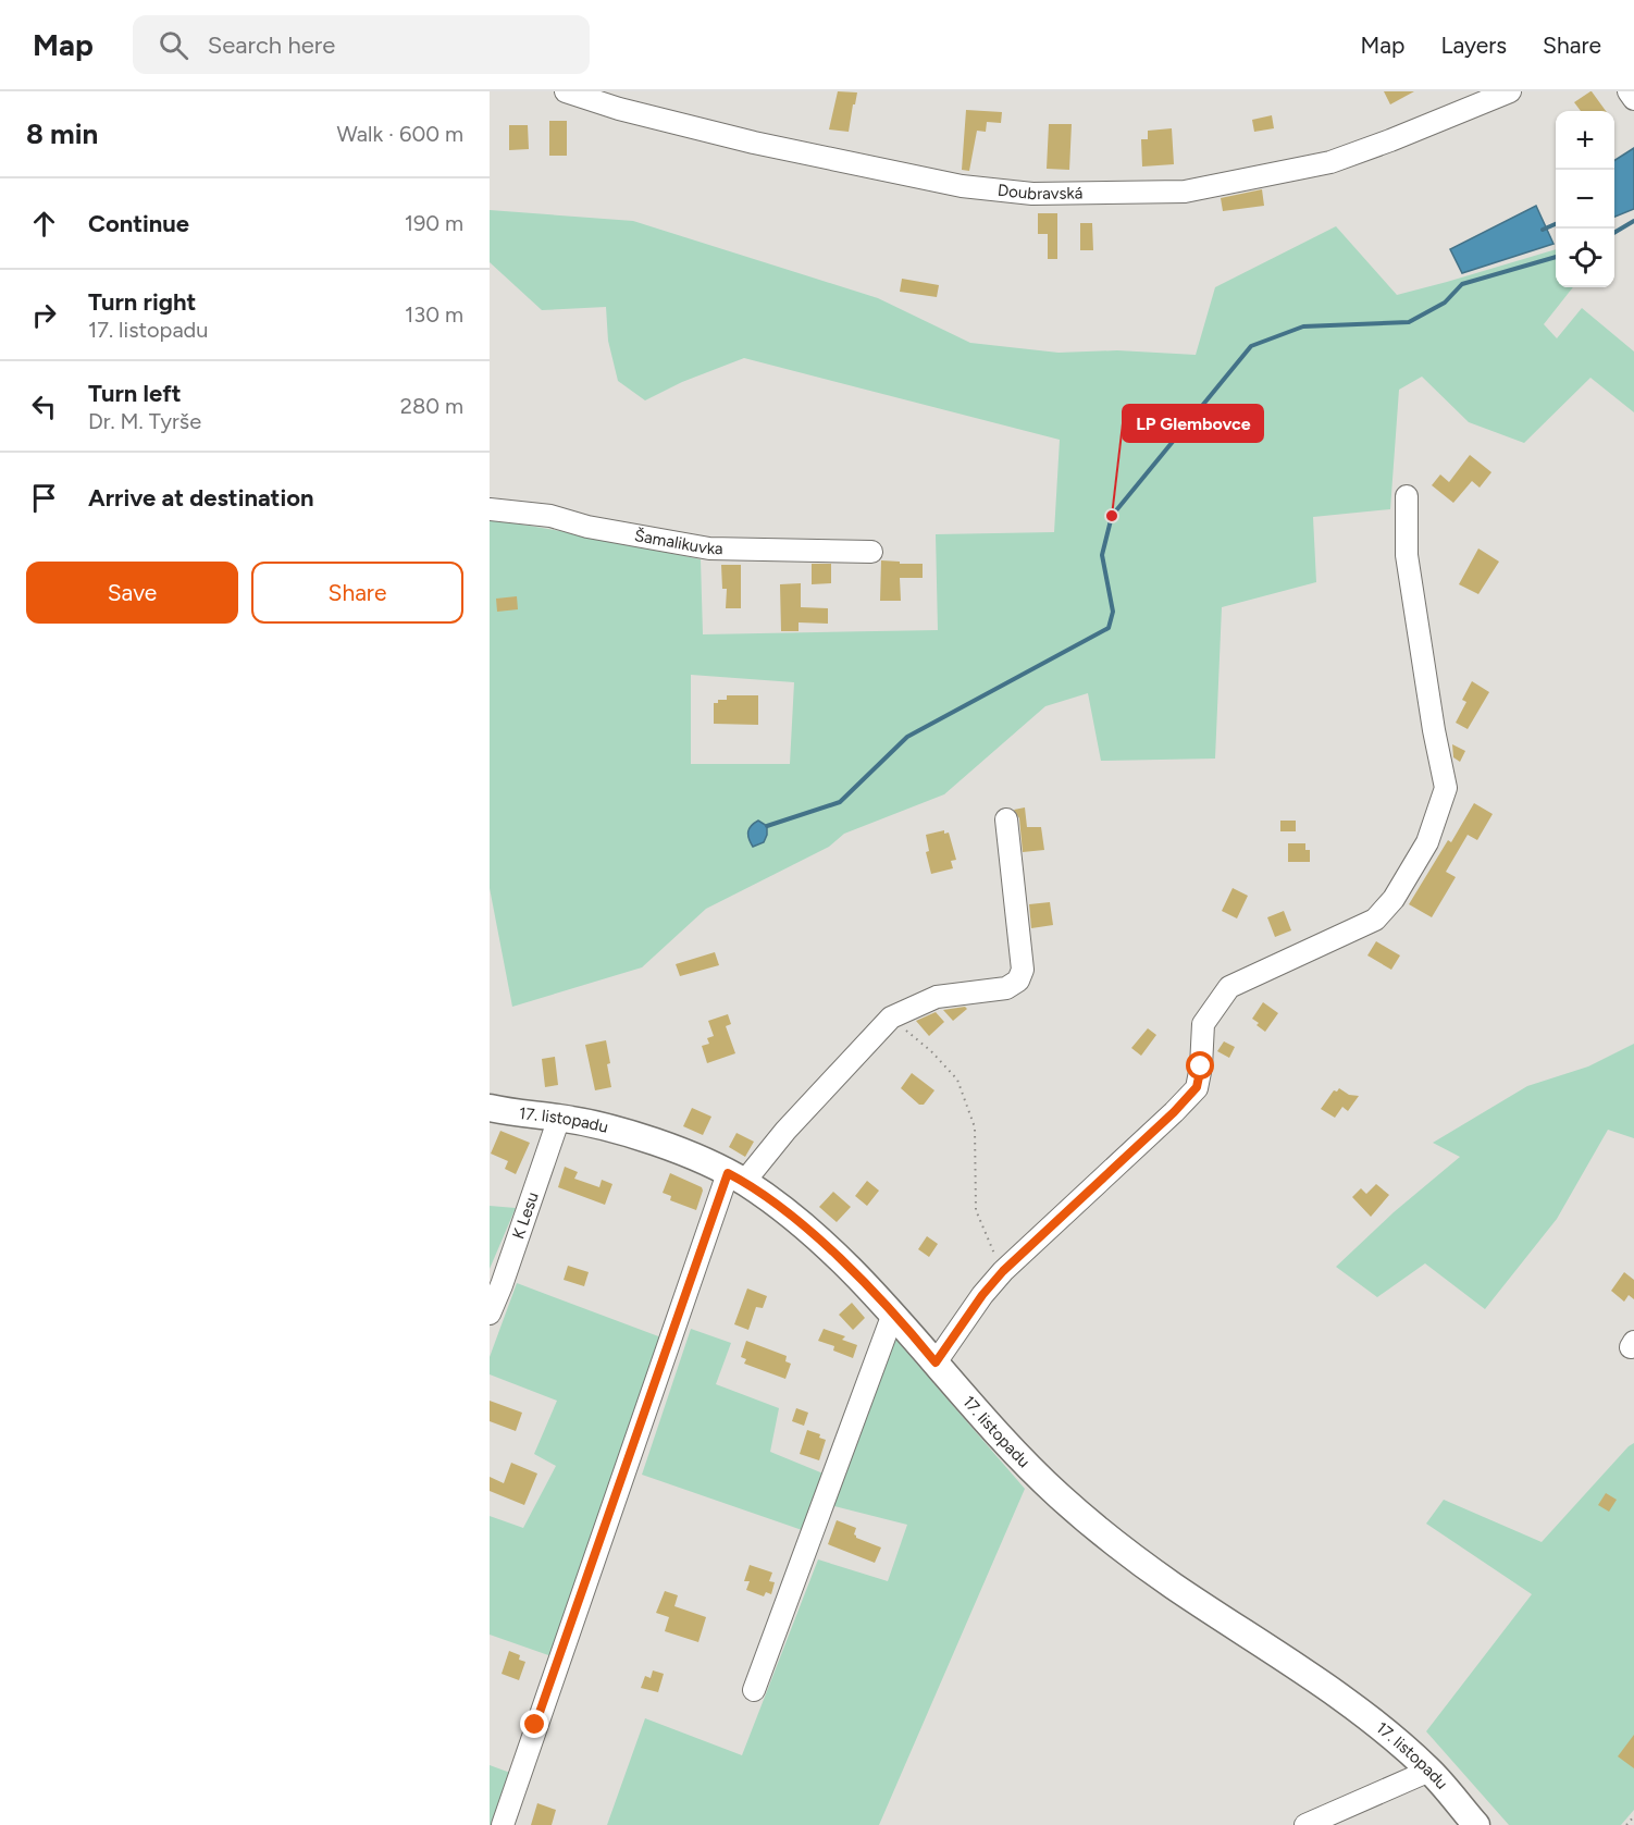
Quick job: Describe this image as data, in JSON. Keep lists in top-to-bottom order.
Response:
{
  "streets": {
    "main road": ["17. listopadu"],
    "street": ["Doubravská", "Šamalikuvka", "K Lesu"]
  },
  "crossings": [
    ["17. listopadu", "K Lesu"]
  ],
  "places": ["LP Glembovce"],
  "page": {
    "header": "Map",
    "search": "Search here",
    "nav": ["Map", "Layers", "Share"],
    "heading": ["8 min", "Walk · 600 m"],
    "map_buttons": ["+", "−"],
    "list": [
      ["Continue", "190 m"],
      ["Turn right", "17. listopadu", "130 m"],
      ["Turn left", "Dr. M. Tyrše", "280 m"],
      "Arrive at destination"
    ],
    "buttons": ["Save", "Share"]
  }
}
